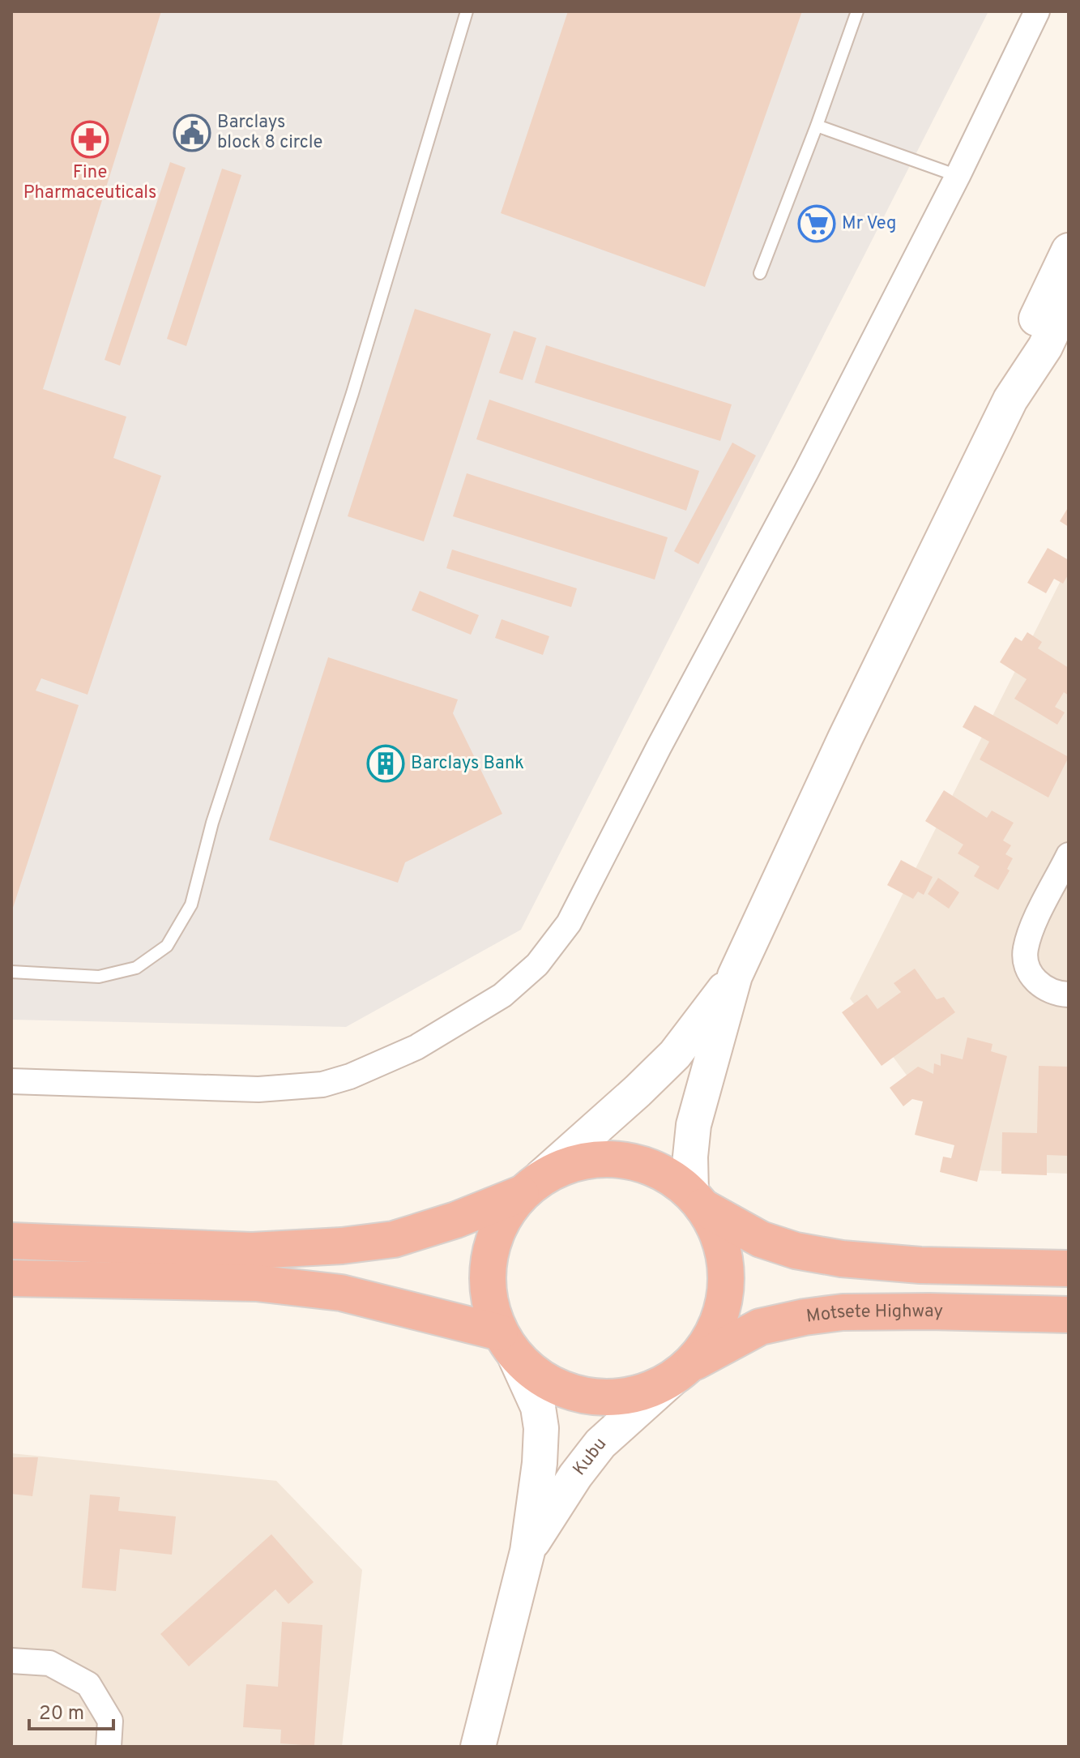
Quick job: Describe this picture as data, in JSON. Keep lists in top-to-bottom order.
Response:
{
  "streets": {
    "highway": ["Motsete Highway"],
    "main road": ["Kubu"]
  },
  "crossings": [
    ["Motsete Highway", "Kubu"]
  ],
  "places": {
    "public building": ["Barclays block 8 circle"],
    "pharmacy": ["Fine Pharmaceuticals"],
    "supermarket": ["Mr Veg"],
    "building": ["Barclays Bank"]
  },
  "scale_bar": "20 m"
}
